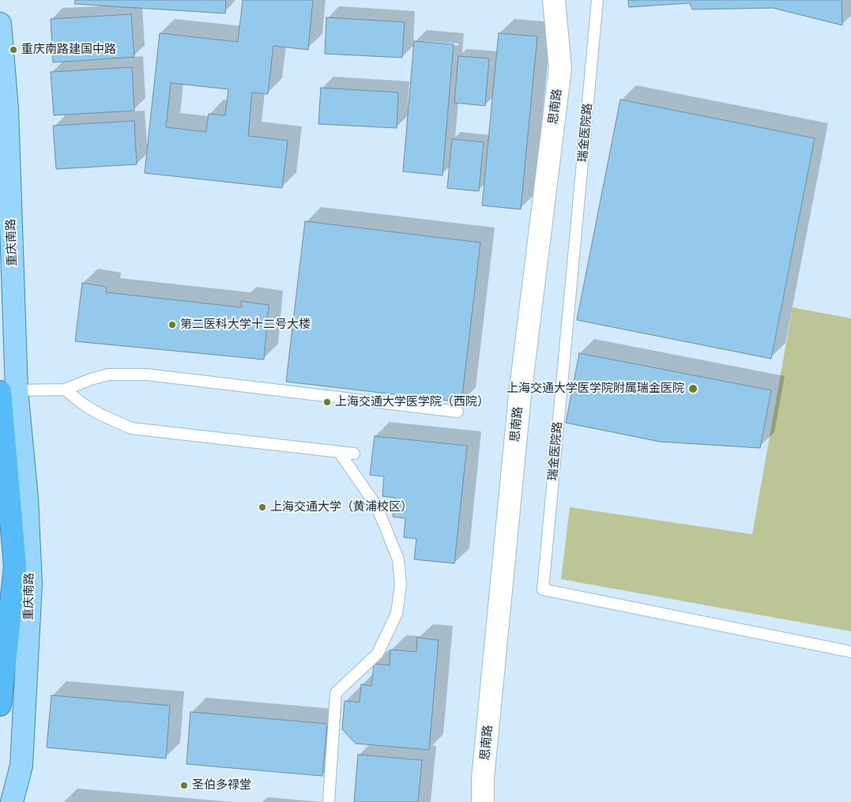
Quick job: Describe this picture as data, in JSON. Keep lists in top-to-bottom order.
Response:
{
  "streets": {
    "main road": ["重庆南路"],
    "street": ["思南路"],
    "lane": ["瑞金医院路"]
  },
  "places": [
    "重庆南路建国中路",
    "第二医科大学十二号大楼",
    "上海交通大学医学院附属瑞金医院",
    "上海交通大学医学院（西院）",
    "上海交通大学（黄浦校区）",
    "圣伯多禄堂"
  ]
}
